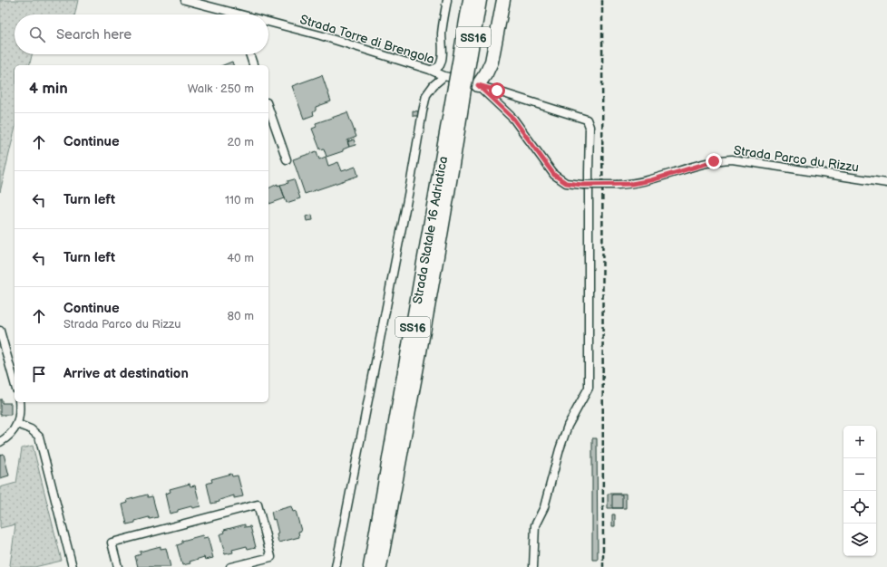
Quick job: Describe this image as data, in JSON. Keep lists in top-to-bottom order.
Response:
{
  "streets": {
    "highway": ["SS16", "Strada Statale 16 Adriatica"],
    "street": ["Strada Torre di Brengola", "Strada Parco du Rizzu"]
  },
  "crossings": [
    ["Strada Torre di Brengola", "Strada Parco du Rizzu"]
  ],
  "page": {
    "search": "Search here",
    "heading": ["4 min", "Walk · 250 m"],
    "list": [
      ["Continue", "20 m"],
      ["Turn left", "110 m"],
      ["Turn left", "40 m"],
      ["Continue", "Strada Parco du Rizzu", "80 m"],
      "Arrive at destination"
    ],
    "map_buttons": ["+", "−"]
  }
}
